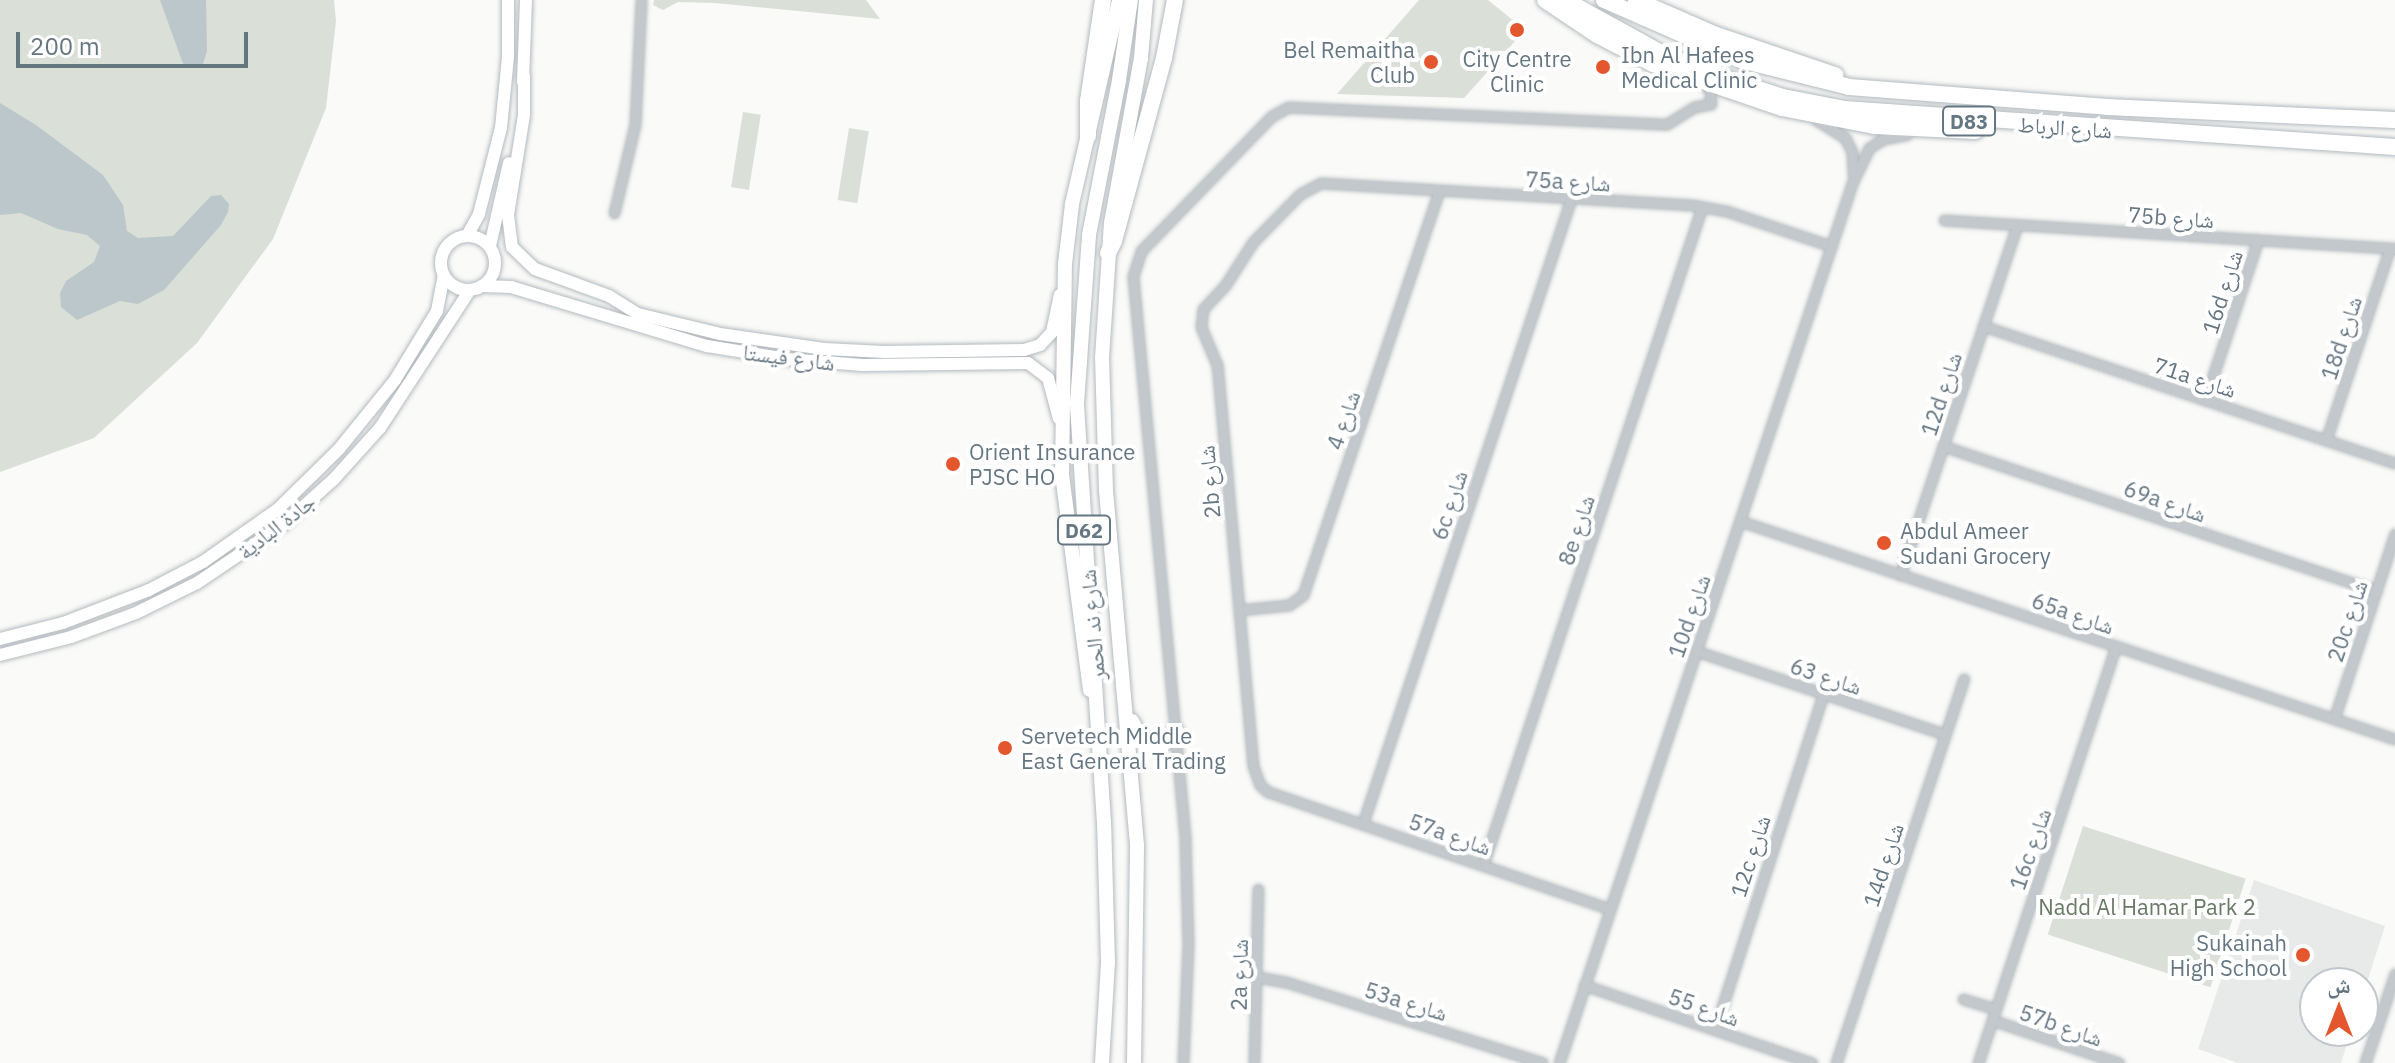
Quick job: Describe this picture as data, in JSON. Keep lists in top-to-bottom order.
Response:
{
  "streets": {
    "highway": ["D83", "شارع الرباط"],
    "main road": ["D62", "شارع ند الحمر"],
    "street": [
      "75a شارع",
      "75b شارع",
      "16d شارع",
      "18d شارع",
      "شارع فيستا",
      "71a شارع",
      "12d شارع",
      "شارع 4",
      "2b شارع",
      "69a شارع",
      "6c شارع",
      "جادة البادية",
      "8e شارع",
      "65a شارع",
      "10d شارع",
      "20c شارع",
      "شارع 63",
      "57a شارع",
      "16c شارع",
      "12c شارع",
      "14d شارع",
      "2a شارع",
      "53a شارع",
      "شارع 55",
      "57b شارع"
    ]
  },
  "crossings": [
    ["75a شارع", "شارع 4"],
    ["75a شارع", "2b شارع"],
    ["75a شارع", "6c شارع"],
    ["75a شارع", "8e شارع"],
    ["75a شارع", "10d شارع"],
    ["75b شارع", "16d شارع"],
    ["75b شارع", "18d شارع"],
    ["75b شارع", "12d شارع"],
    ["16d شارع", "71a شارع"],
    ["18d شارع", "71a شارع"],
    ["شارع فيستا", "جادة البادية"],
    ["71a شارع", "12d شارع"],
    ["12d شارع", "69a شارع"],
    ["12d شارع", "65a شارع"],
    ["شارع 4", "2b شارع"],
    ["2b شارع", "57a شارع"],
    ["69a شارع", "20c شارع"],
    ["6c شارع", "57a شارع"],
    ["8e شارع", "57a شارع"],
    ["65a شارع", "10d شارع"],
    ["65a شارع", "20c شارع"],
    ["65a شارع", "16c شارع"],
    ["10d شارع", "شارع 63"],
    ["10d شارع", "57a شارع"],
    ["10d شارع", "شارع 55"],
    ["شارع 63", "12c شارع"],
    ["شارع 63", "14d شارع"],
    ["16c شارع", "57b شارع"],
    ["12c شارع", "شارع 55"],
    ["2a شارع", "53a شارع"]
  ],
  "parks": ["Nadd Al Hamar Park 2"],
  "places": [
    "City Centre Clinic",
    "Bel Remaitha Club",
    "Ibn Al Hafees Medical Clinic",
    "Orient Insurance PJSC HO",
    "Abdul Ameer Sudani Grocery",
    "Servetech Middle East General Trading",
    "Sukainah High School"
  ],
  "scale_bar": "200 m",
  "north": "top"
}
